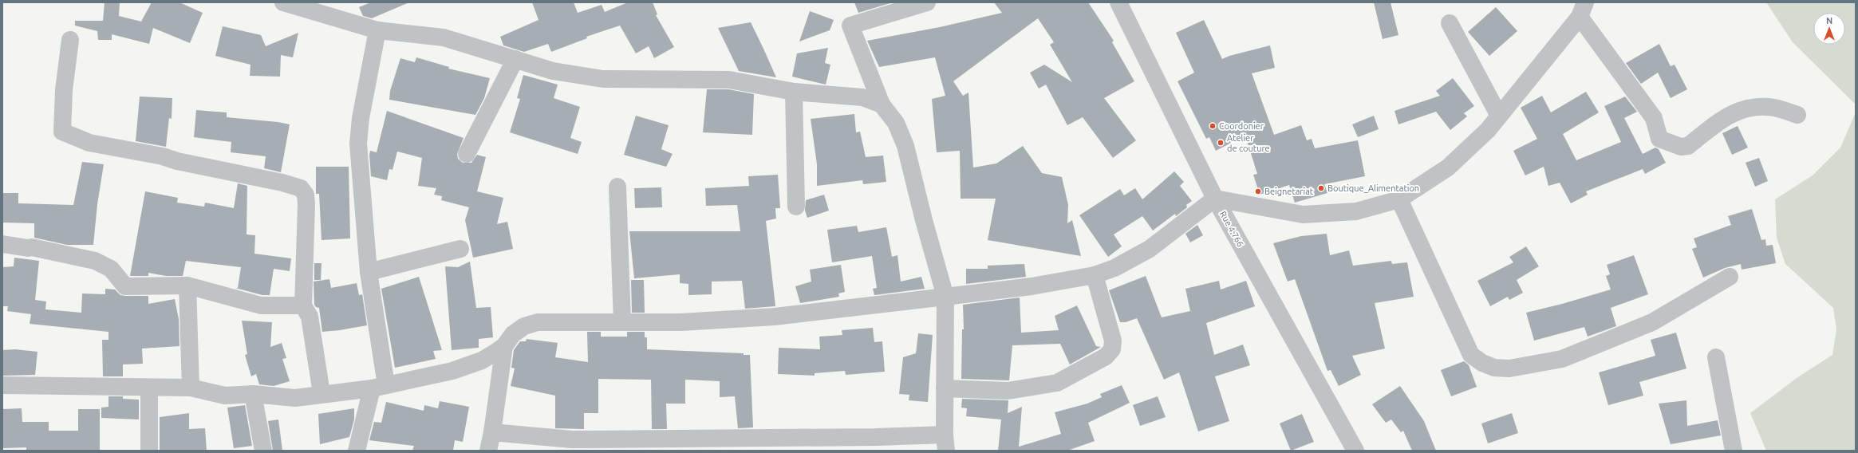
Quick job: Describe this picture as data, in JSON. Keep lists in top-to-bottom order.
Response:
{
  "streets": {
    "street": ["Rue 4.766"]
  },
  "places": [
    "Coordonier",
    "Atelier de couture",
    "Boutique_Alimentation",
    "Beignetariat"
  ],
  "north": "top"
}
